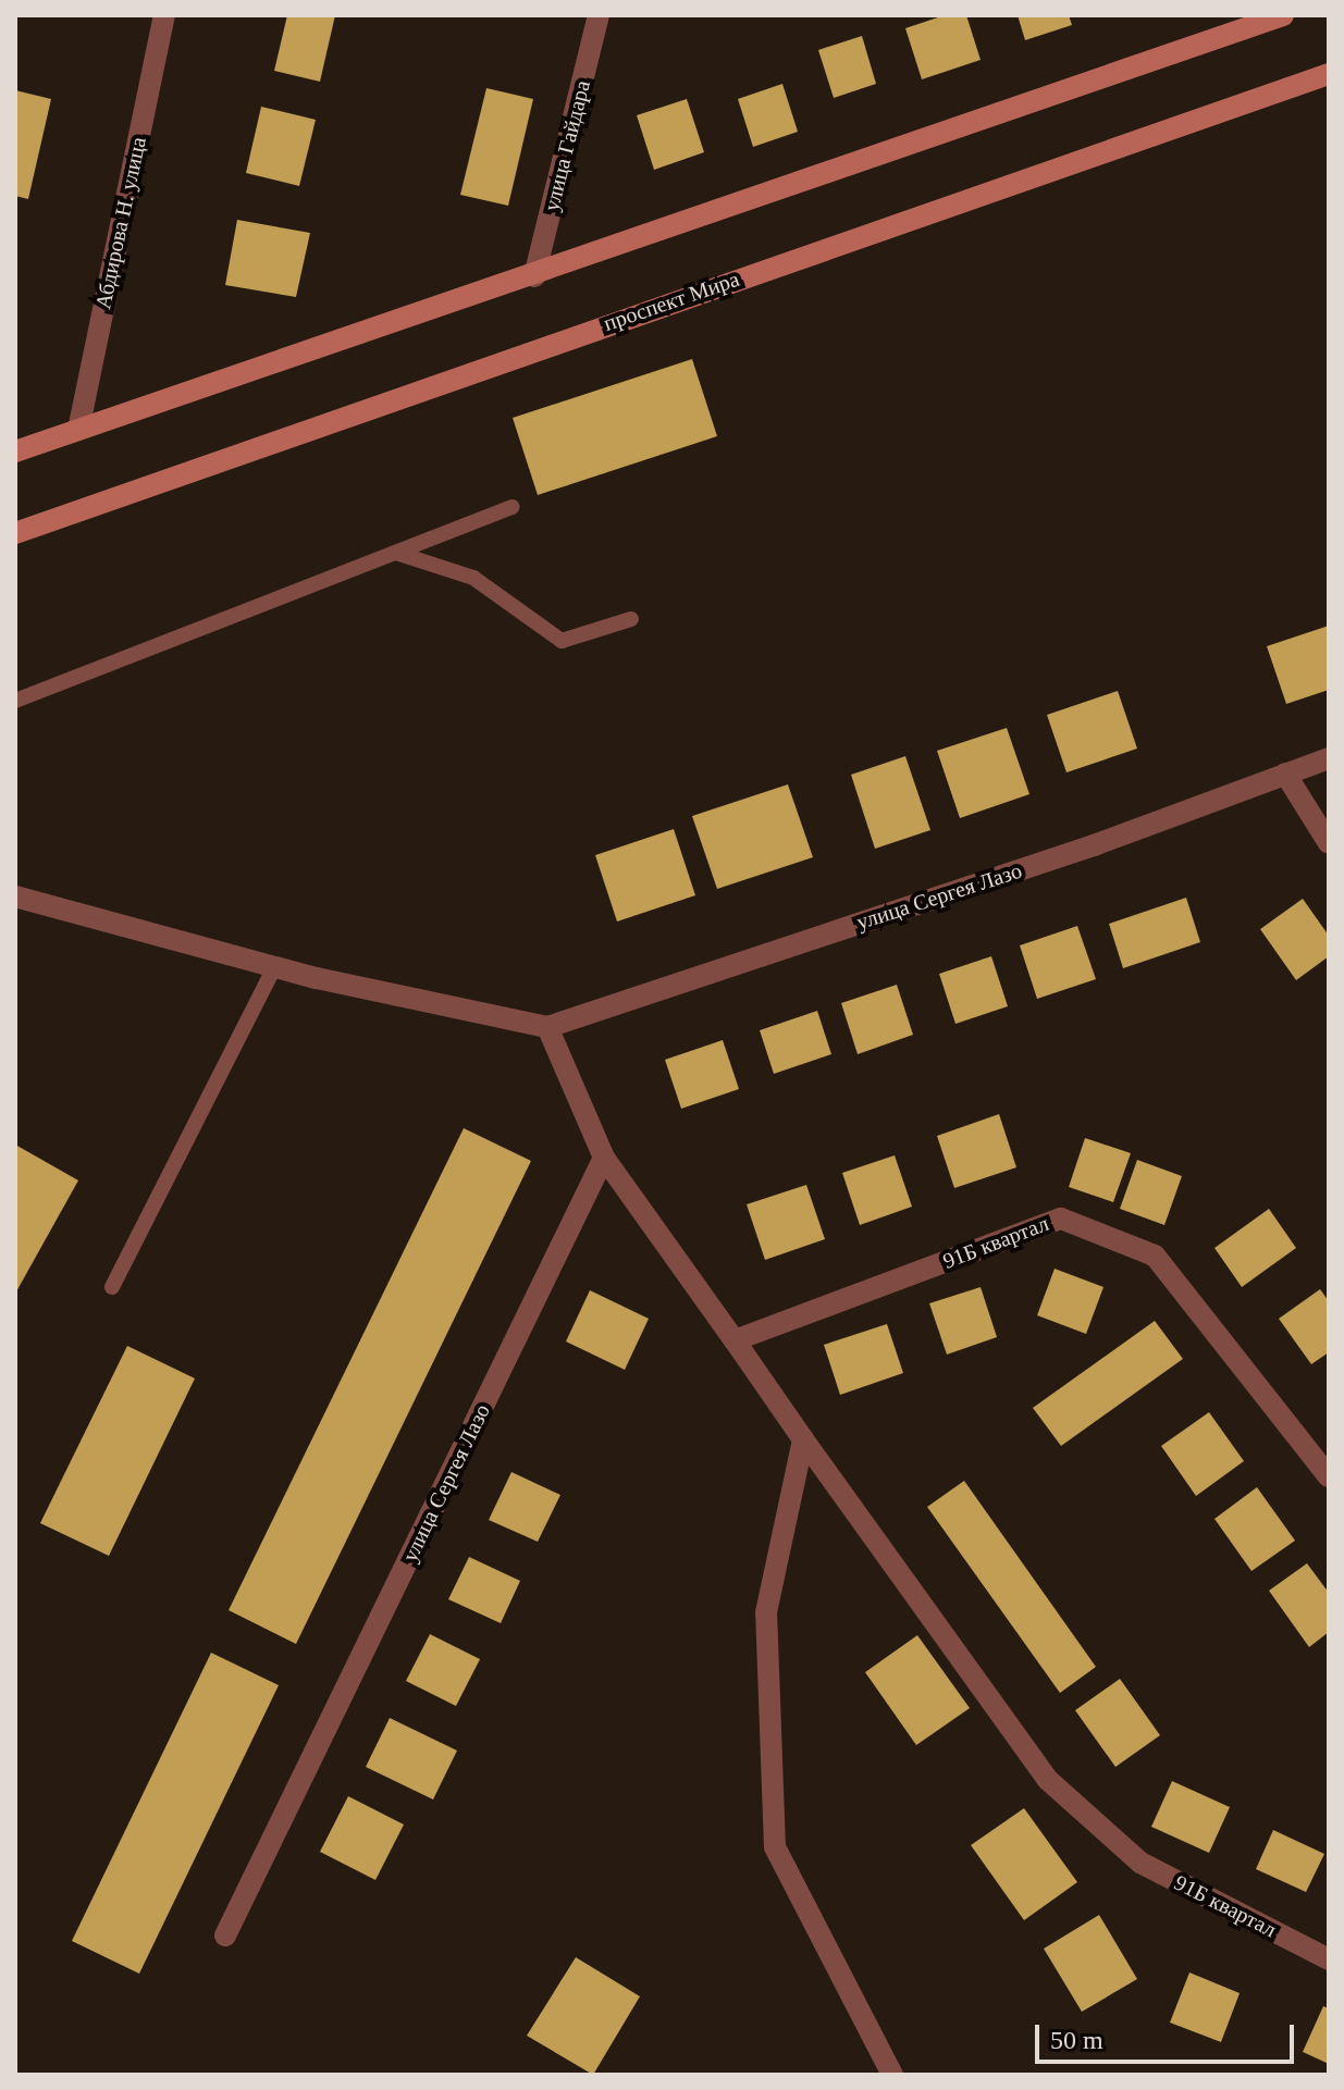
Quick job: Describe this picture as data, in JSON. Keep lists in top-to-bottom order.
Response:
{
  "streets": {
    "main road": ["проспект Мира"],
    "street": [
      "улица Гайдара",
      "Абдирова Н. улица",
      "улица Сергея Лазо",
      "91Б квартал"
    ]
  },
  "scale_bar": "50 m"
}
